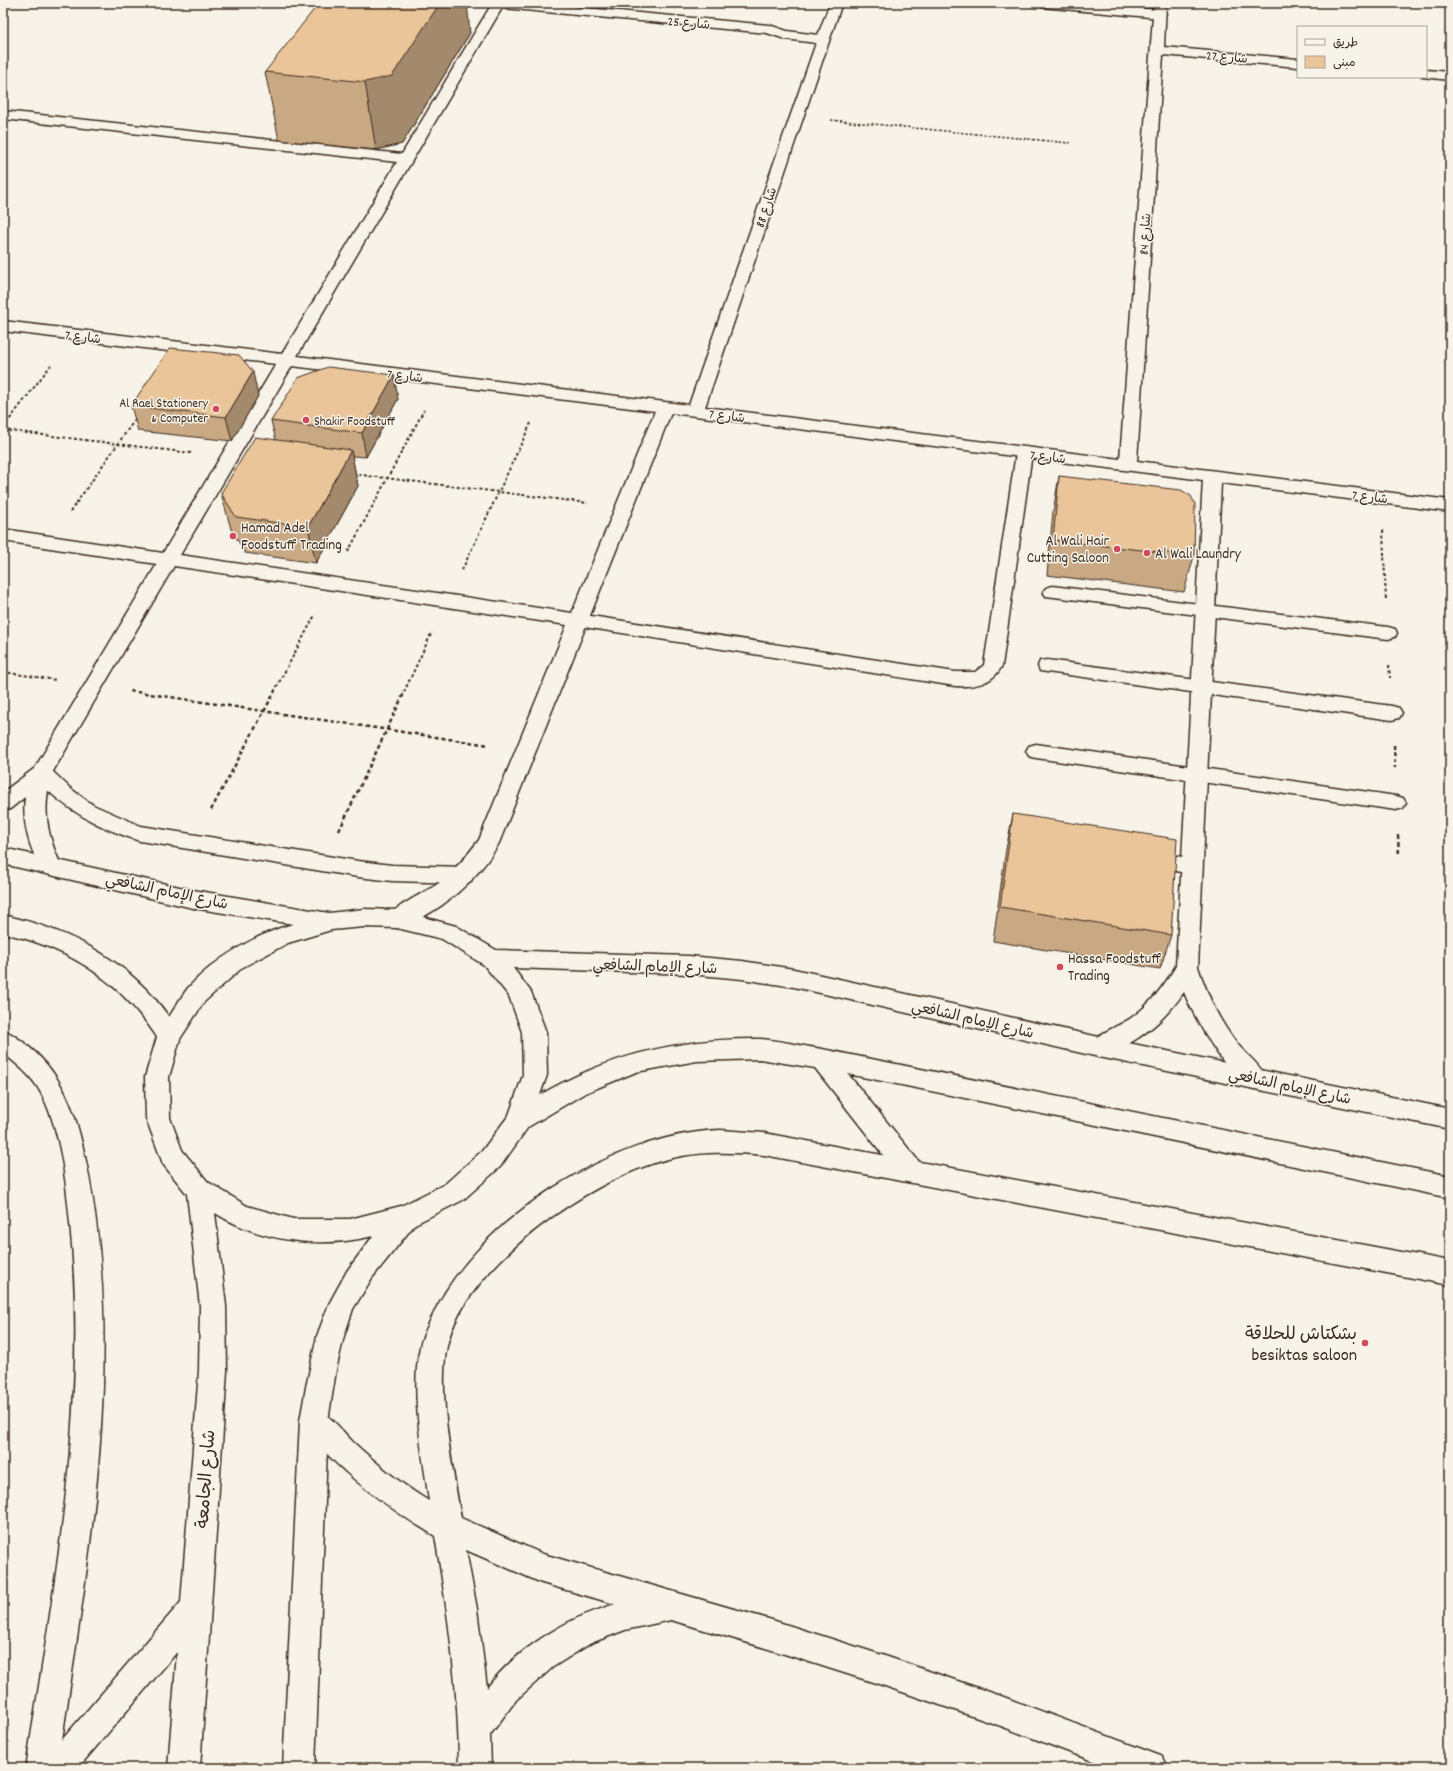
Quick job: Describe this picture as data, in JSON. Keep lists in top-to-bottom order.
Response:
{
  "streets": {
    "street": [
      "شارع 25",
      "شارع 27",
      "شارع 88",
      "شارع 84",
      "شارع 7",
      "شارع الإمام الشافعي",
      "شارع الجامعة"
    ]
  },
  "crossings": [
    ["شارع 25", "شارع 88"],
    ["شارع 27", "شارع 84"],
    ["شارع 88", "شارع 7"],
    ["شارع 84", "شارع 7"]
  ],
  "places": [
    "Al Rael Stationery & Computer",
    "Shakir Foodstuff",
    "Hamad Adel Foodstuff Trading",
    "Al Wali Hair Cutting Saloon",
    "Al Wali Laundry",
    "Hassa Foodstuff Trading",
    "بشكتاش للحلاقة besiktas saloon"
  ],
  "legend": ["طريق", "مبنى"]
}
